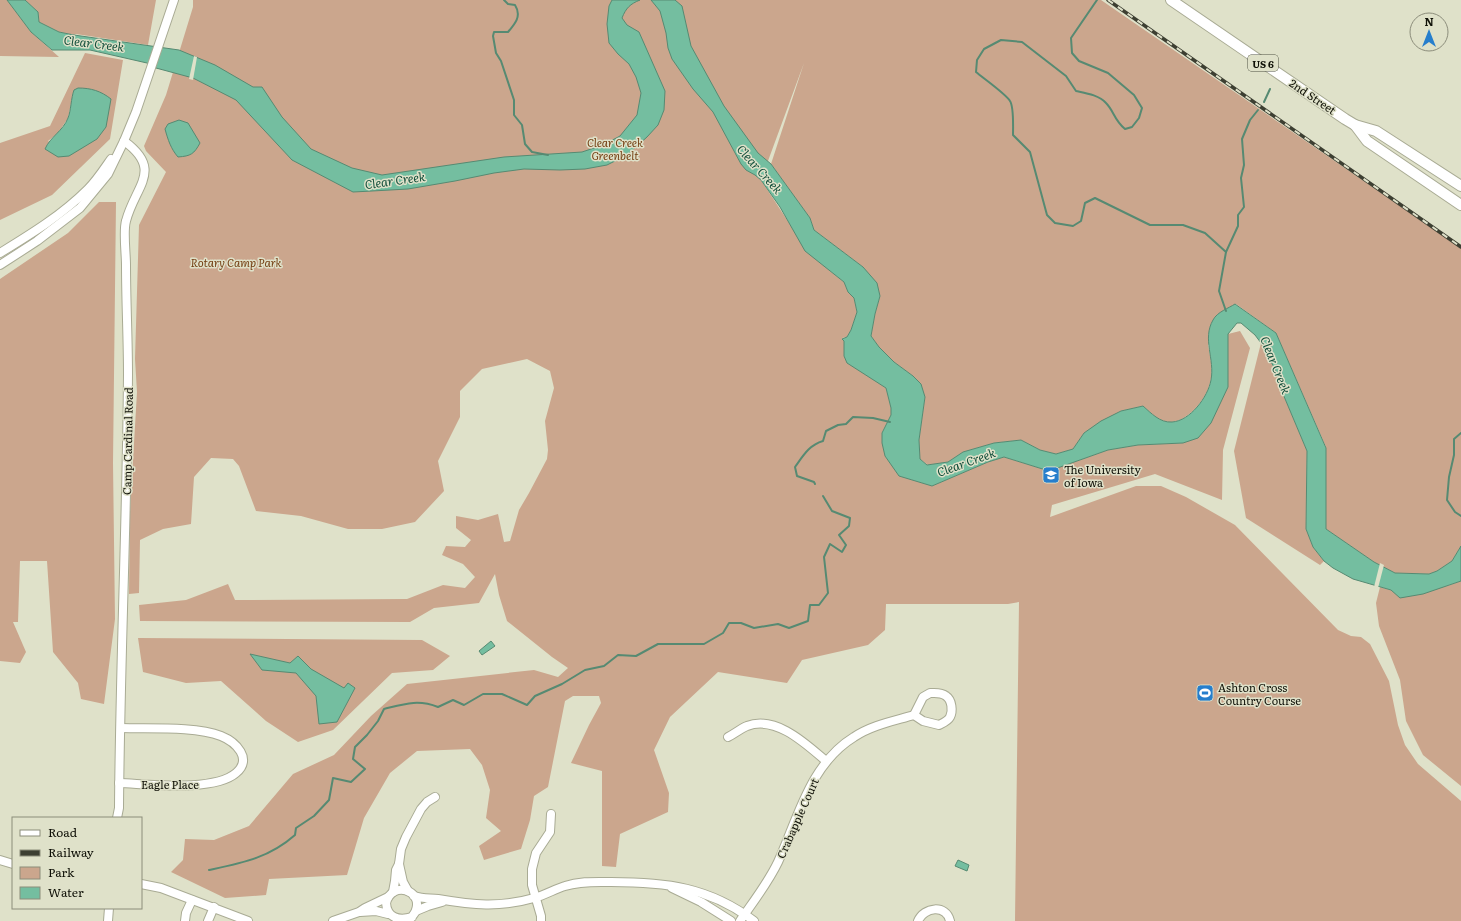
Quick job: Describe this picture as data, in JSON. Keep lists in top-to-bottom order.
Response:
{
  "streets": {
    "main road": ["US 6", "2nd Street"],
    "street": ["Camp Cardinal Road", "Eagle Place", "Crabapple Court"]
  },
  "crossings": [
    ["Camp Cardinal Road", "Eagle Place"]
  ],
  "water": ["Clear Creek"],
  "parks": ["Clear Creek Greenbelt", "Rotary Camp Park"],
  "places": {
    "school or university": ["The University of Iowa"],
    "sports": ["Ashton Cross Country Course"]
  },
  "legend": [
    "Road",
    "Railway",
    "Park",
    "Water"
  ],
  "north": "top"
}
